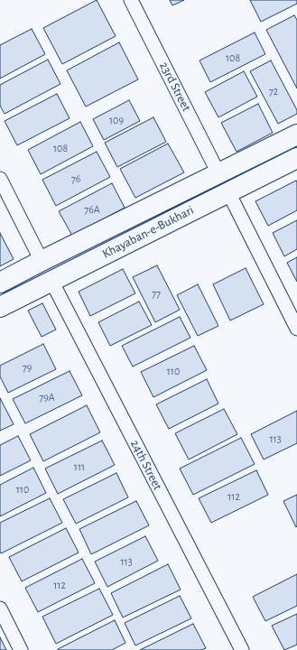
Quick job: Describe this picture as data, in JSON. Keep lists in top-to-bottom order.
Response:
{
  "streets": {
    "street": ["23rd Street", "Khayaban-e-Bukhari", "24th Street"]
  },
  "crossings": [
    ["23rd Street", "Khayaban-e-Bukhari"],
    ["Khayaban-e-Bukhari", "24th Street"]
  ],
  "house_numbers": [
    "108",
    "72",
    "109",
    "108",
    "76",
    "76A",
    "77",
    "79",
    "110",
    "79A",
    "113",
    "111",
    "110",
    "112",
    "113",
    "112"
  ]
}
